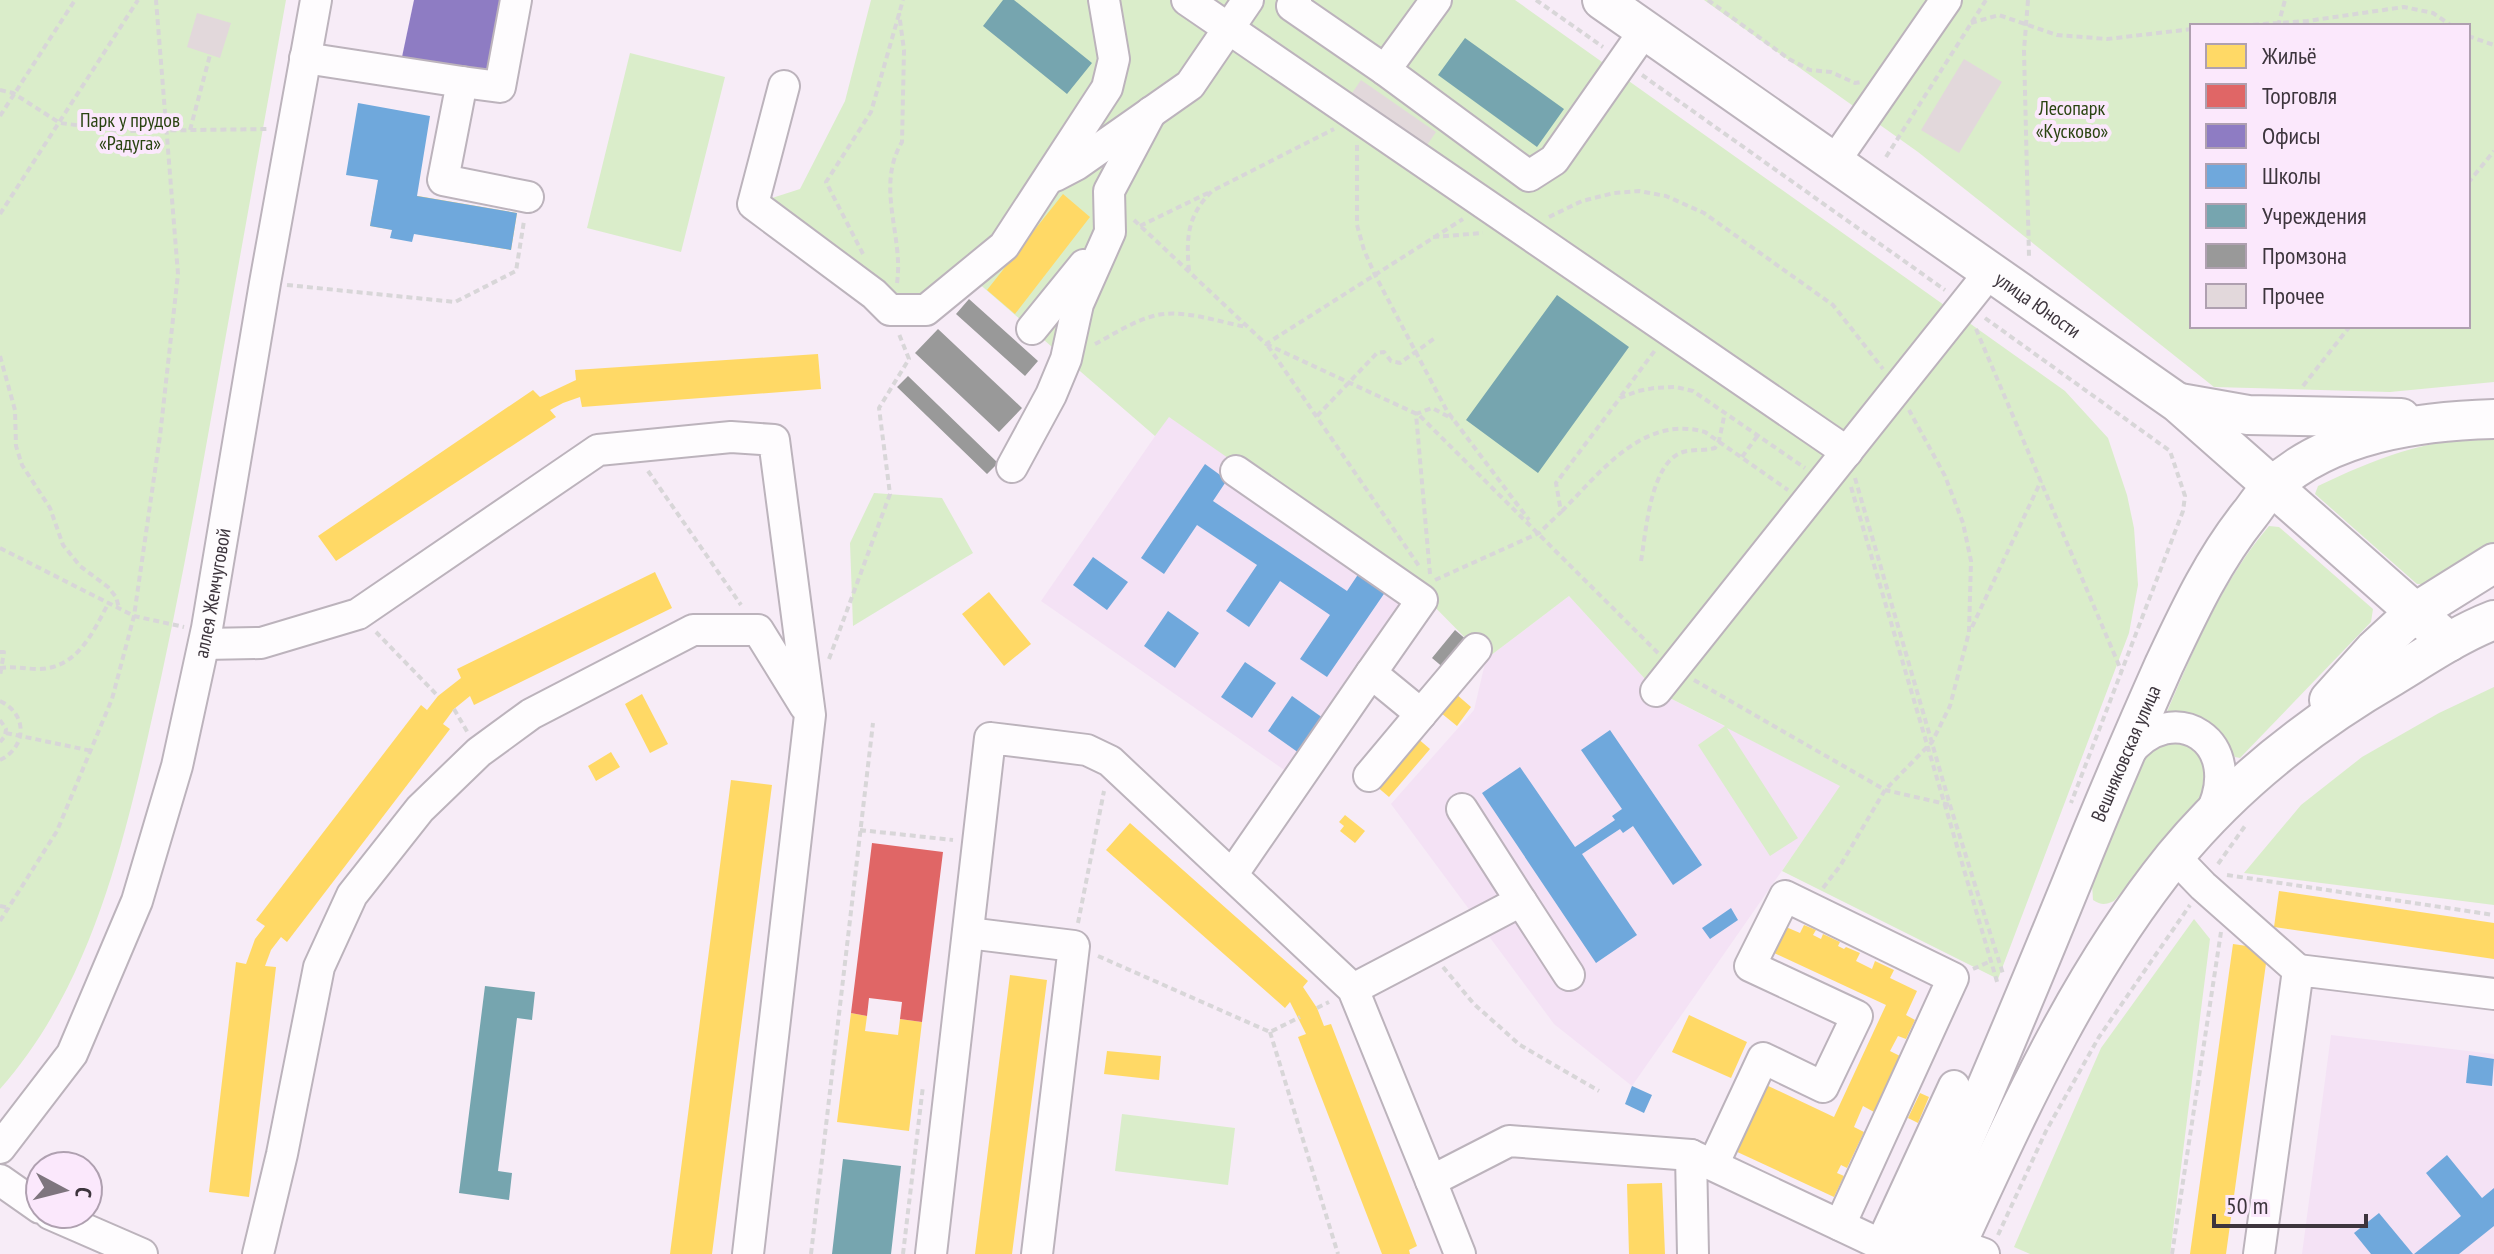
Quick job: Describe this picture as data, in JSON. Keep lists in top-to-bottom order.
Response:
{
  "streets": {
    "main road": ["улица Юности", "Вешняковская улица"],
    "street": ["аллея Жемчуговой"]
  },
  "crossings": [
    ["улица Юности", "Вешняковская улица"]
  ],
  "parks": ["Лесопарк «Кусково»", "Парк у прудов «Радуга»"],
  "legend": [
    "Жильё",
    "Торговля",
    "Офисы",
    "Школы",
    "Учреждения",
    "Промзона",
    "Прочее"
  ],
  "scale_bar": "50 m",
  "north": "right"
}
